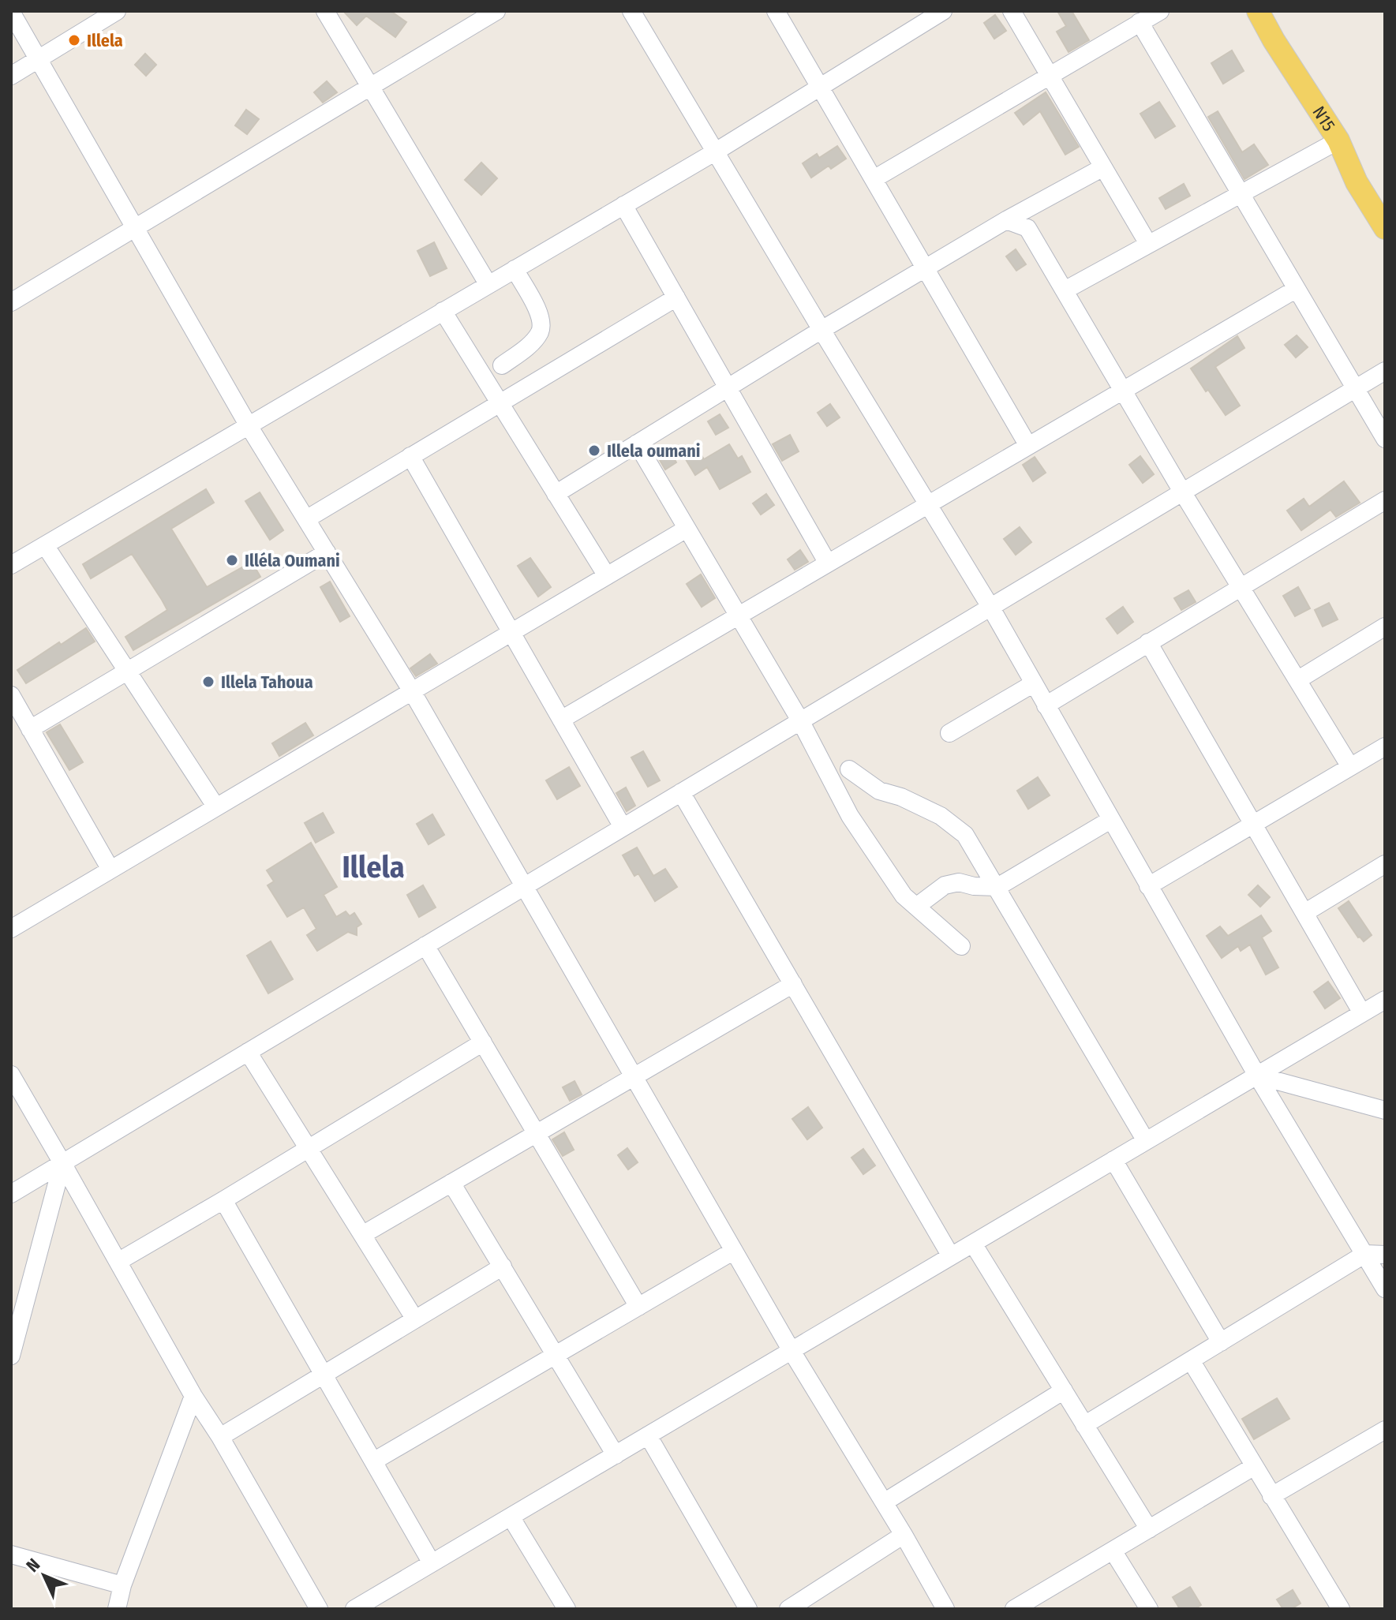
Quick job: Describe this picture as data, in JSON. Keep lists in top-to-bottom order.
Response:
{
  "streets": {
    "main road": ["N15"]
  },
  "districts": ["Illela"],
  "places": [
    "Illela",
    "Illela oumani",
    "Illéla Oumani",
    "Illela Tahoua"
  ],
  "north": "top left"
}
